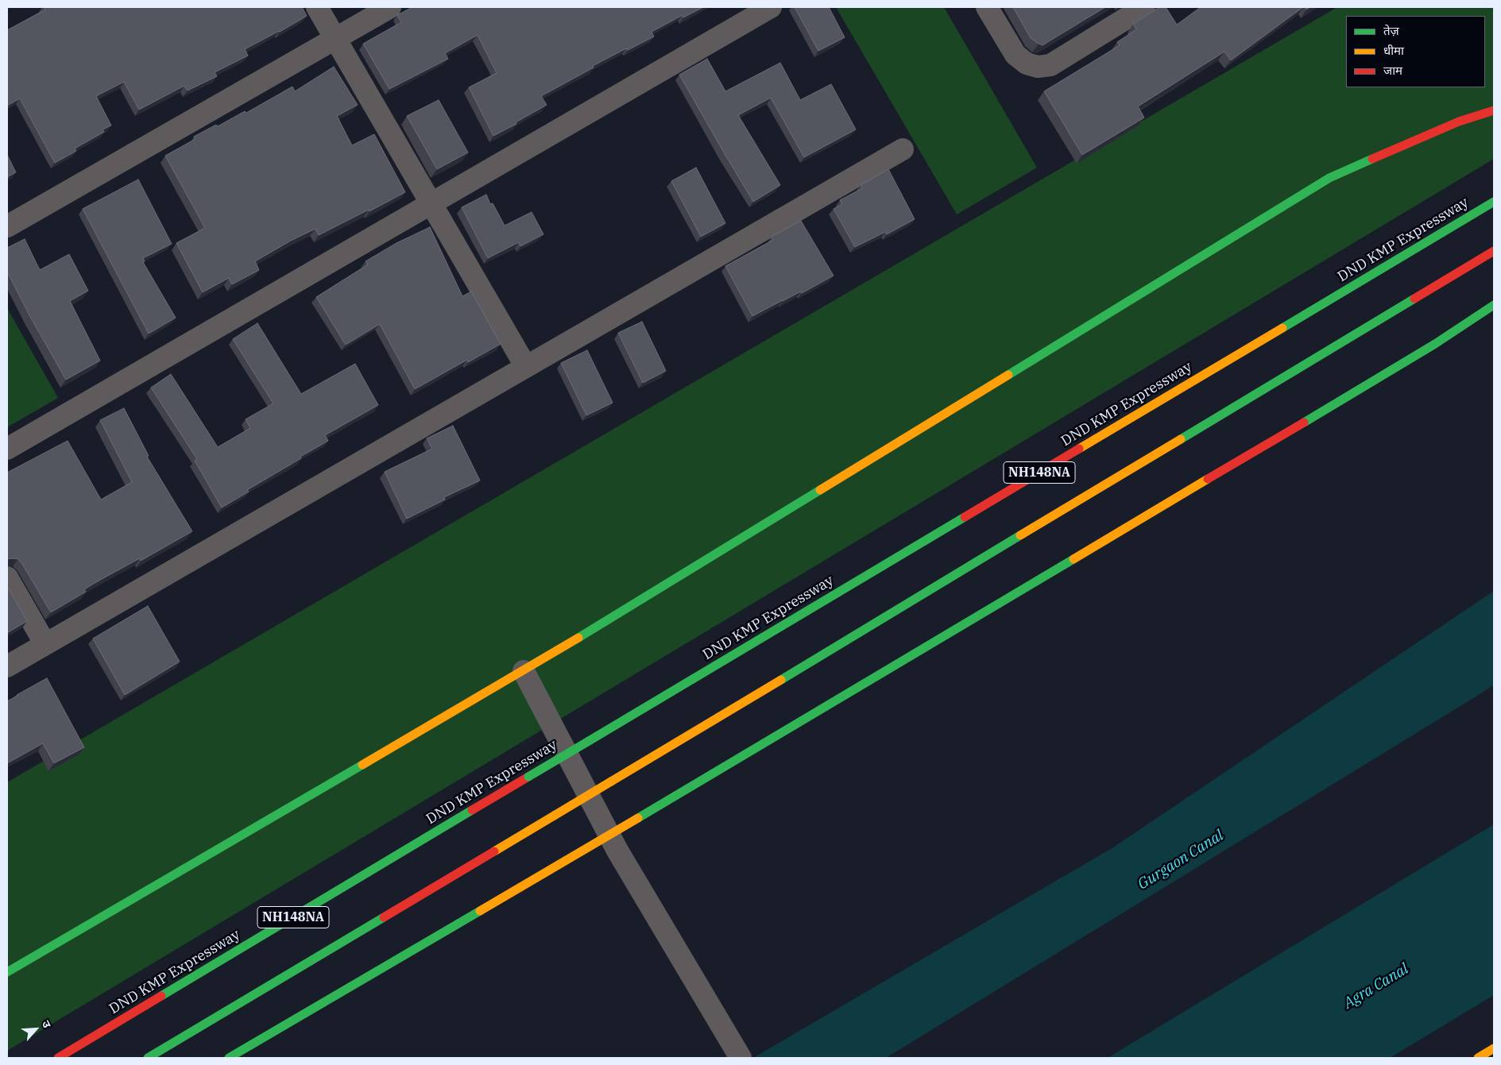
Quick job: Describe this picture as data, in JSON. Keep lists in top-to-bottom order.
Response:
{
  "streets": {
    "main road": ["DND KMP Expressway", "NH148NA"]
  },
  "water": ["Gurgaon Canal", "Agra Canal"],
  "legend": ["तेज़", "धीमा", "जाम"],
  "north": "top right"
}
